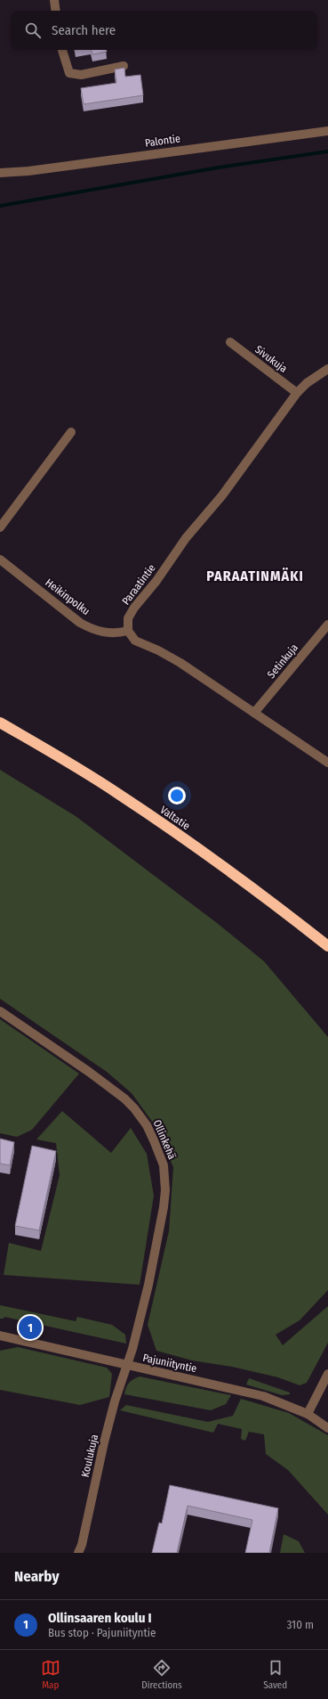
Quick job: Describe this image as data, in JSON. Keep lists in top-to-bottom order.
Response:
{
  "streets": {
    "highway": ["Valtatie"],
    "street": [
      "Palontie",
      "Sivukuja",
      "Paraatintie",
      "Heikinpolku",
      "Setinkuja",
      "Ollinkehä",
      "Pajuniityntie",
      "Koulukuja"
    ]
  },
  "crossings": [
    ["Sivukuja", "Paraatintie"],
    ["Paraatintie", "Heikinpolku"],
    ["Ollinkehä", "Pajuniityntie"],
    ["Ollinkehä", "Koulukuja"],
    ["Pajuniityntie", "Koulukuja"]
  ],
  "districts": ["PARAATINMÄKI"],
  "page": {
    "search": "Search here",
    "pins": "1",
    "heading": "Nearby",
    "list": [
      {
        "mark": "1",
        "name": "Ollinsaaren koulu I",
        "note": "Bus stop · Pajuniityntie",
        "value": "310 m"
      }
    ],
    "nav": ["Map", "Directions", "Saved"]
  }
}
